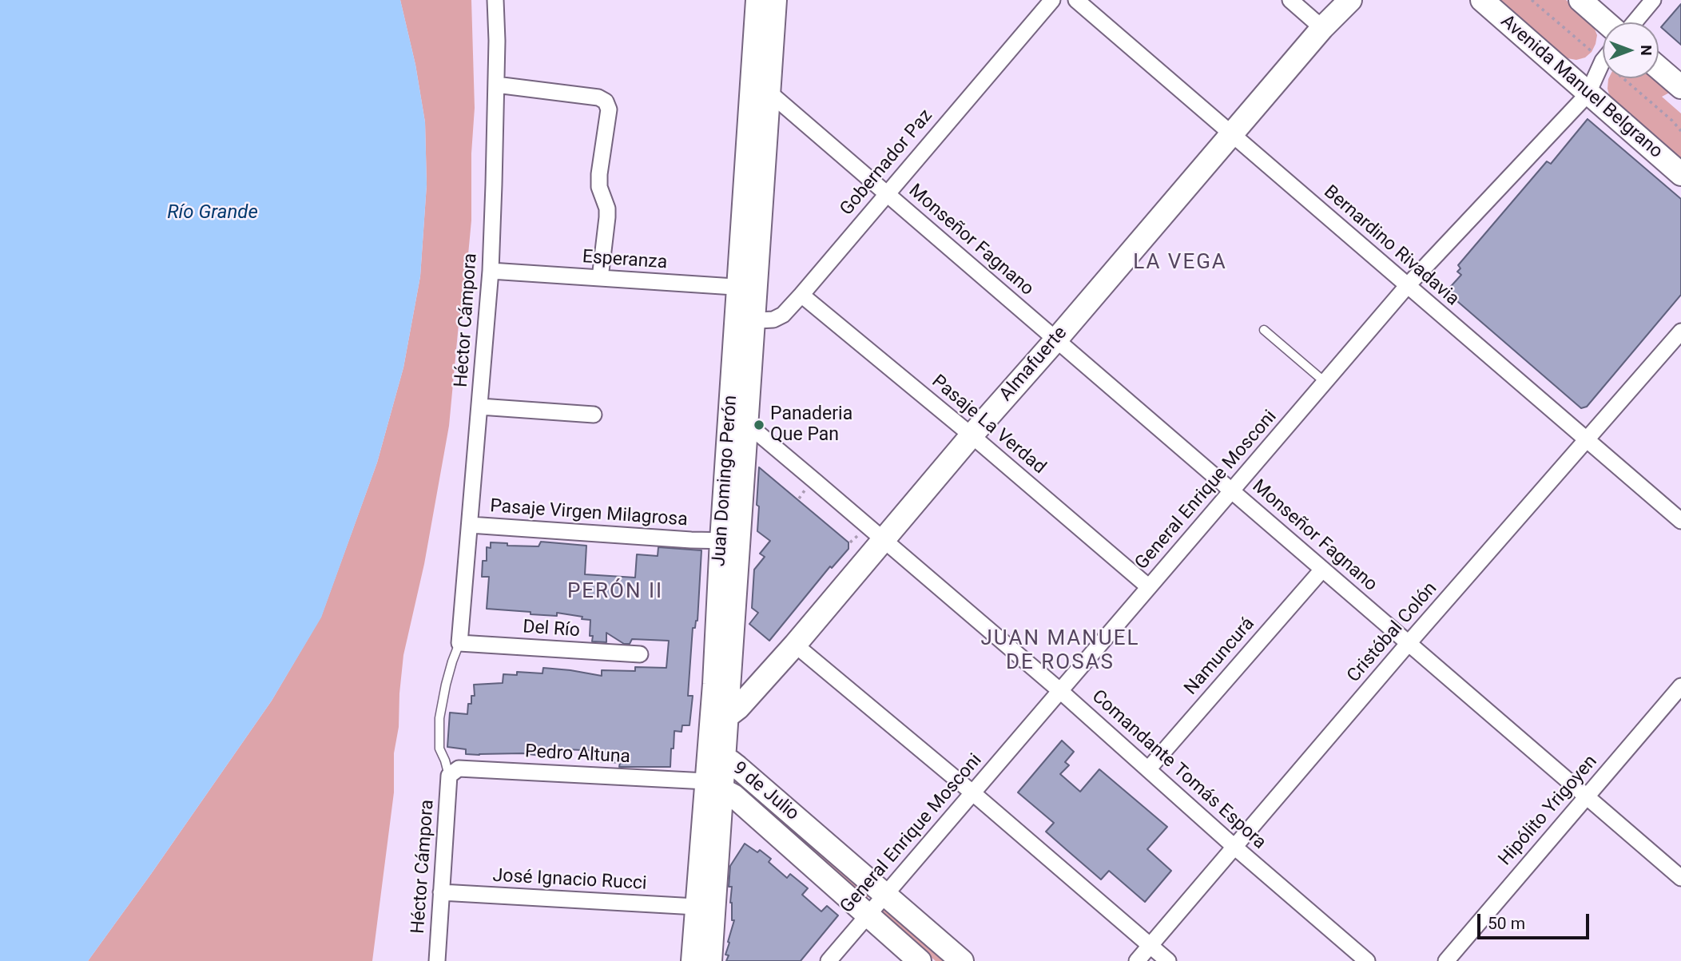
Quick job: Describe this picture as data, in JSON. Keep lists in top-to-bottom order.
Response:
{
  "streets": {
    "main road": [
      "Avenida Manuel Belgrano",
      "Almafuerte",
      "Juan Domingo Perón",
      "9 de Julio"
    ],
    "street": [
      "Gobernador Paz",
      "Monseñor Fagnano",
      "Bernardino Rivadavia",
      "Esperanza",
      "Héctor Cámpora",
      "Pasaje La Verdad",
      "General Enrique Mosconi",
      "Pasaje Virgen Milagrosa",
      "Del Río",
      "Cristóbal Colón",
      "Namuncurá",
      "Pedro Altuna",
      "Comandante Tomás Espora",
      "Hipólito Yrigoyen",
      "José Ignacio Rucci"
    ]
  },
  "crossings": [
    ["Avenida Manuel Belgrano", "General Enrique Mosconi"],
    ["Gobernador Paz", "Monseñor Fagnano"],
    ["Gobernador Paz", "Pasaje La Verdad"],
    ["Gobernador Paz", "Juan Domingo Perón"],
    ["Monseñor Fagnano", "Almafuerte"],
    ["Monseñor Fagnano", "Juan Domingo Perón"],
    ["Monseñor Fagnano", "General Enrique Mosconi"],
    ["Monseñor Fagnano", "Cristóbal Colón"],
    ["Monseñor Fagnano", "Namuncurá"],
    ["Monseñor Fagnano", "Hipólito Yrigoyen"],
    ["Bernardino Rivadavia", "Almafuerte"],
    ["Bernardino Rivadavia", "General Enrique Mosconi"],
    ["Bernardino Rivadavia", "Cristóbal Colón"],
    ["Esperanza", "Héctor Cámpora"],
    ["Esperanza", "Juan Domingo Perón"],
    ["Héctor Cámpora", "Pasaje Virgen Milagrosa"],
    ["Héctor Cámpora", "Del Río"],
    ["Héctor Cámpora", "Pedro Altuna"],
    ["Héctor Cámpora", "José Ignacio Rucci"],
    ["Almafuerte", "Pasaje La Verdad"],
    ["Almafuerte", "Juan Domingo Perón"],
    ["Almafuerte", "Comandante Tomás Espora"],
    ["Pasaje La Verdad", "General Enrique Mosconi"],
    ["Juan Domingo Perón", "Pasaje Virgen Milagrosa"],
    ["Juan Domingo Perón", "Pedro Altuna"],
    ["Juan Domingo Perón", "Comandante Tomás Espora"],
    ["Juan Domingo Perón", "9 de Julio"],
    ["Juan Domingo Perón", "José Ignacio Rucci"],
    ["General Enrique Mosconi", "Comandante Tomás Espora"],
    ["General Enrique Mosconi", "9 de Julio"],
    ["Cristóbal Colón", "Comandante Tomás Espora"],
    ["Namuncurá", "Comandante Tomás Espora"],
    ["Pedro Altuna", "9 de Julio"]
  ],
  "districts": ["LA VEGA", "PERÓN II", "JUAN MANUEL DE ROSAS"],
  "water": ["Río Grande"],
  "places": ["Panaderia Que Pan"],
  "scale_bar": "50 m",
  "north": "right"
}
